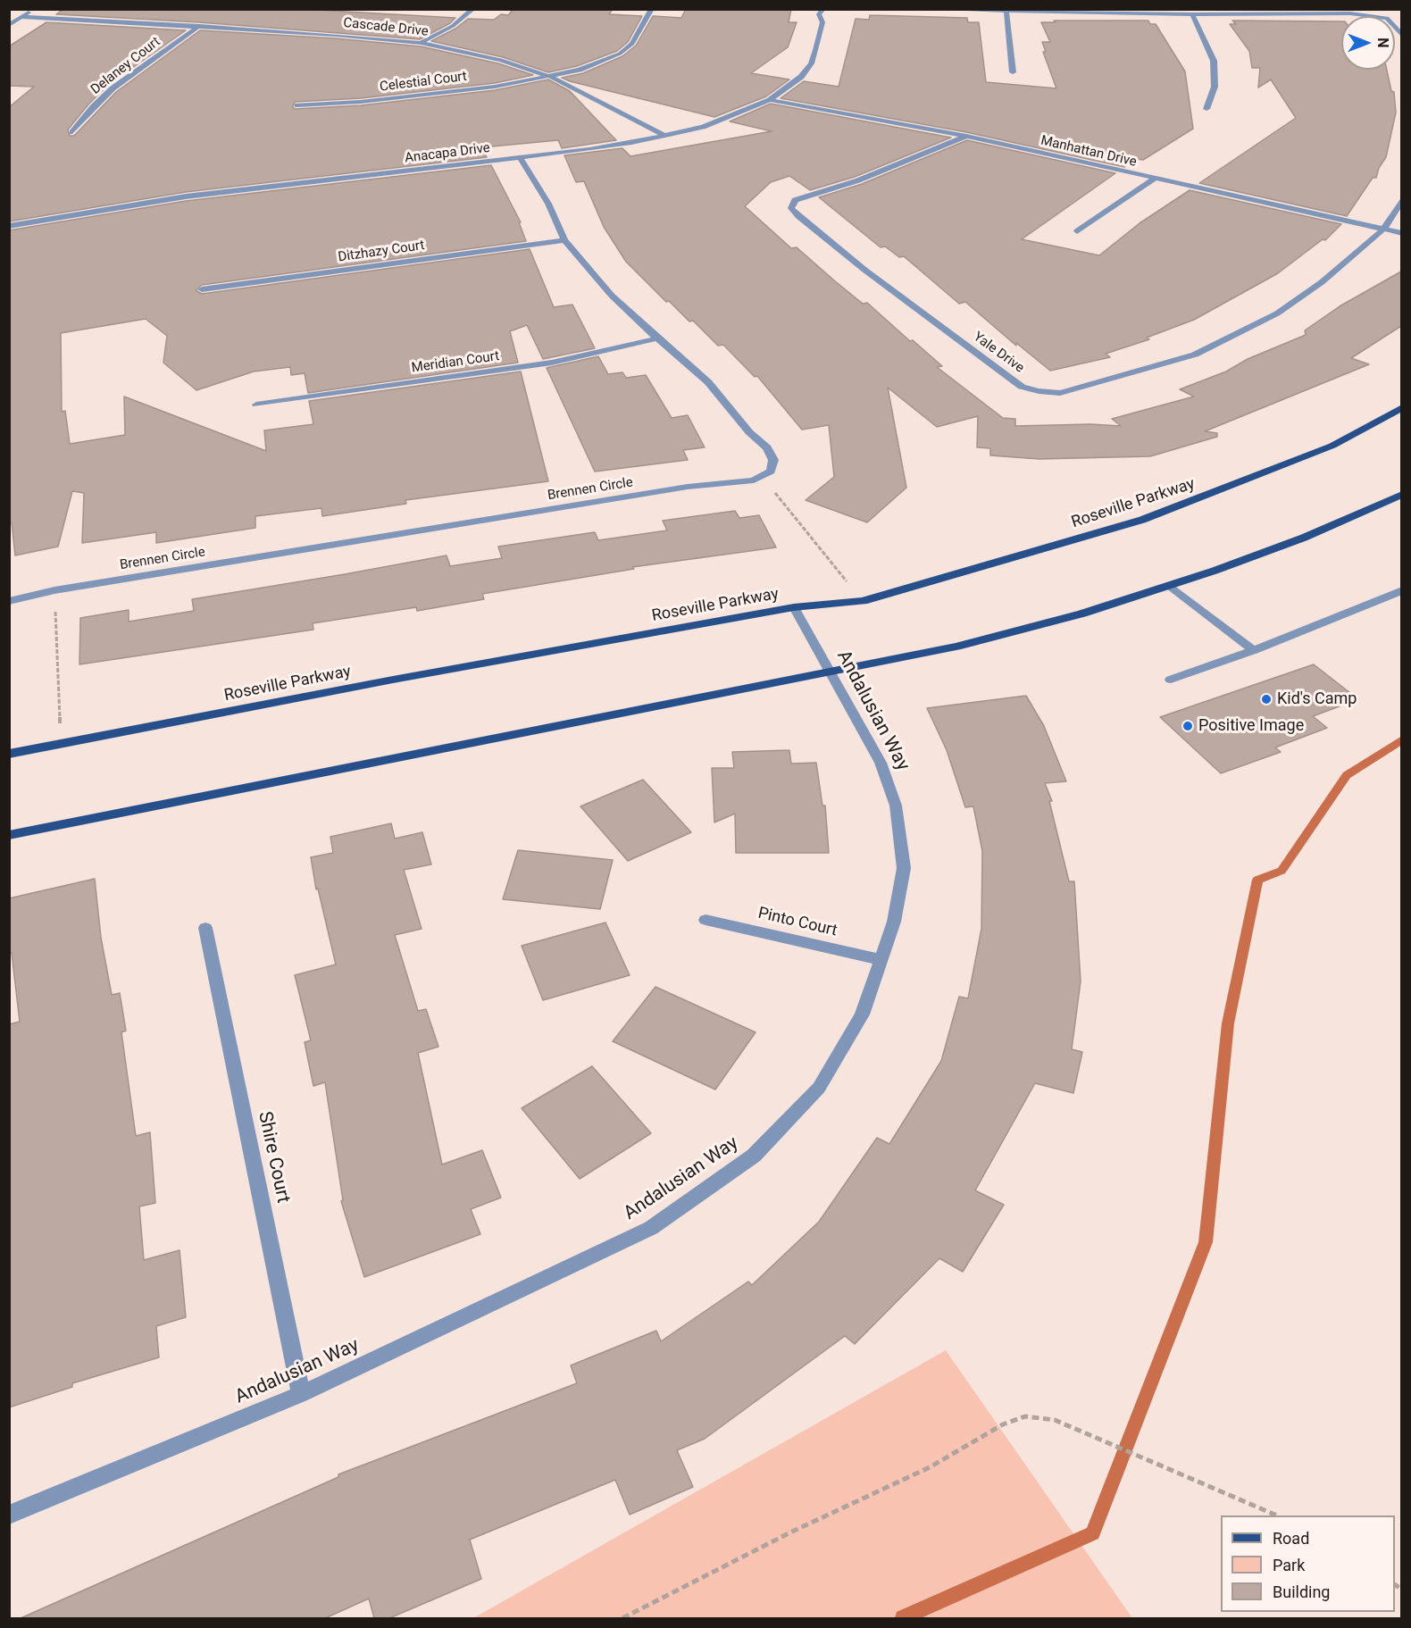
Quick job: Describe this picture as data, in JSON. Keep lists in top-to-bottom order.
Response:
{
  "streets": {
    "main road": ["Roseville Parkway"],
    "street": [
      "Cascade Drive",
      "Delaney Court",
      "Celestial Court",
      "Manhattan Drive",
      "Anacapa Drive",
      "Ditzhazy Court",
      "Yale Drive",
      "Meridian Court",
      "Brennen Circle",
      "Andalusian Way",
      "Pinto Court",
      "Shire Court"
    ]
  },
  "crossings": [
    ["Cascade Drive", "Delaney Court"],
    ["Cascade Drive", "Celestial Court"],
    ["Cascade Drive", "Anacapa Drive"],
    ["Manhattan Drive", "Anacapa Drive"],
    ["Manhattan Drive", "Yale Drive"],
    ["Roseville Parkway", "Andalusian Way"],
    ["Andalusian Way", "Pinto Court"],
    ["Andalusian Way", "Shire Court"]
  ],
  "places": ["Kid's Camp", "Positive Image"],
  "legend": ["Road", "Park", "Building"],
  "north": "right"
}
